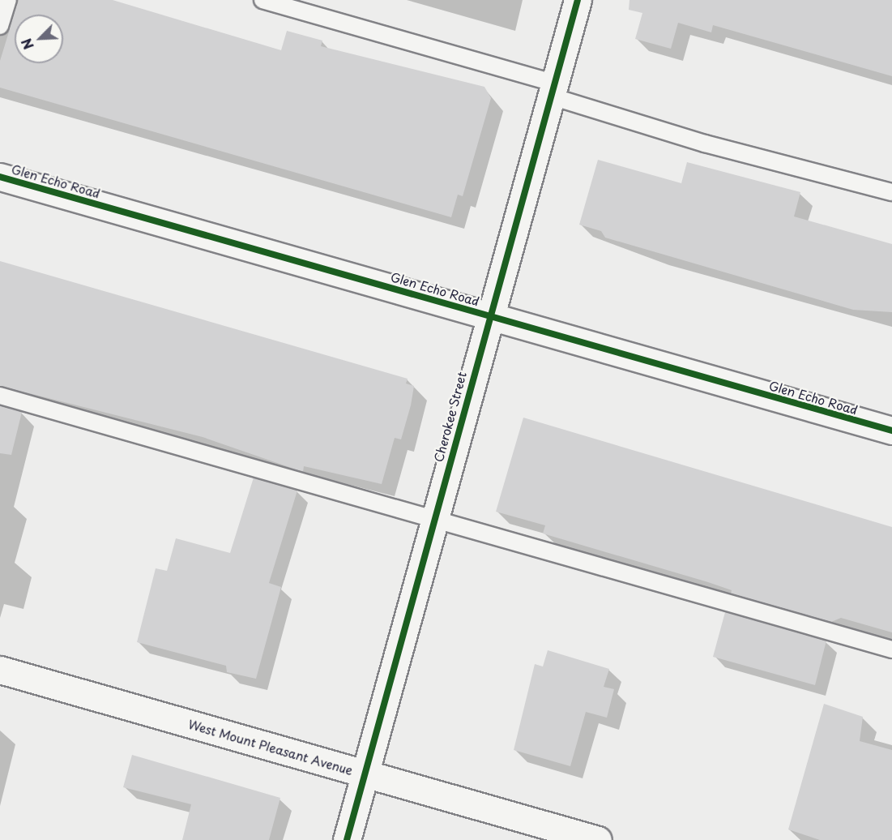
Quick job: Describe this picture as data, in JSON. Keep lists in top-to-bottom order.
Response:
{
  "streets": {
    "street": ["Glen Echo Road", "Cherokee Street", "West Mount Pleasant Avenue"]
  },
  "crossings": [
    ["Glen Echo Road", "Cherokee Street"],
    ["Cherokee Street", "West Mount Pleasant Avenue"]
  ],
  "north": "bottom left"
}
